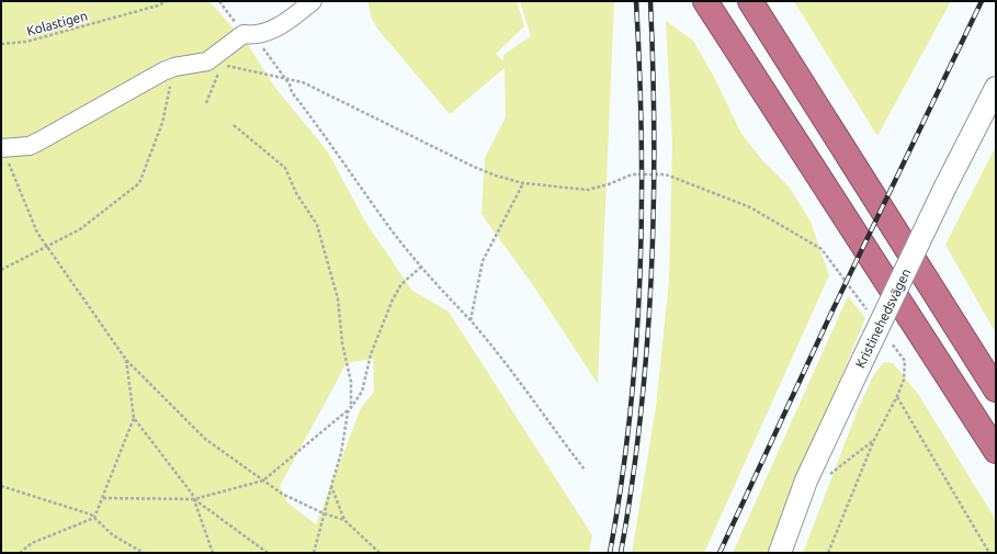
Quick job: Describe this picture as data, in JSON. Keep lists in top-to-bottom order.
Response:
{
  "streets": {
    "street": ["Kristinehedsvägen"],
    "path": ["Kolastigen"]
  }
}
